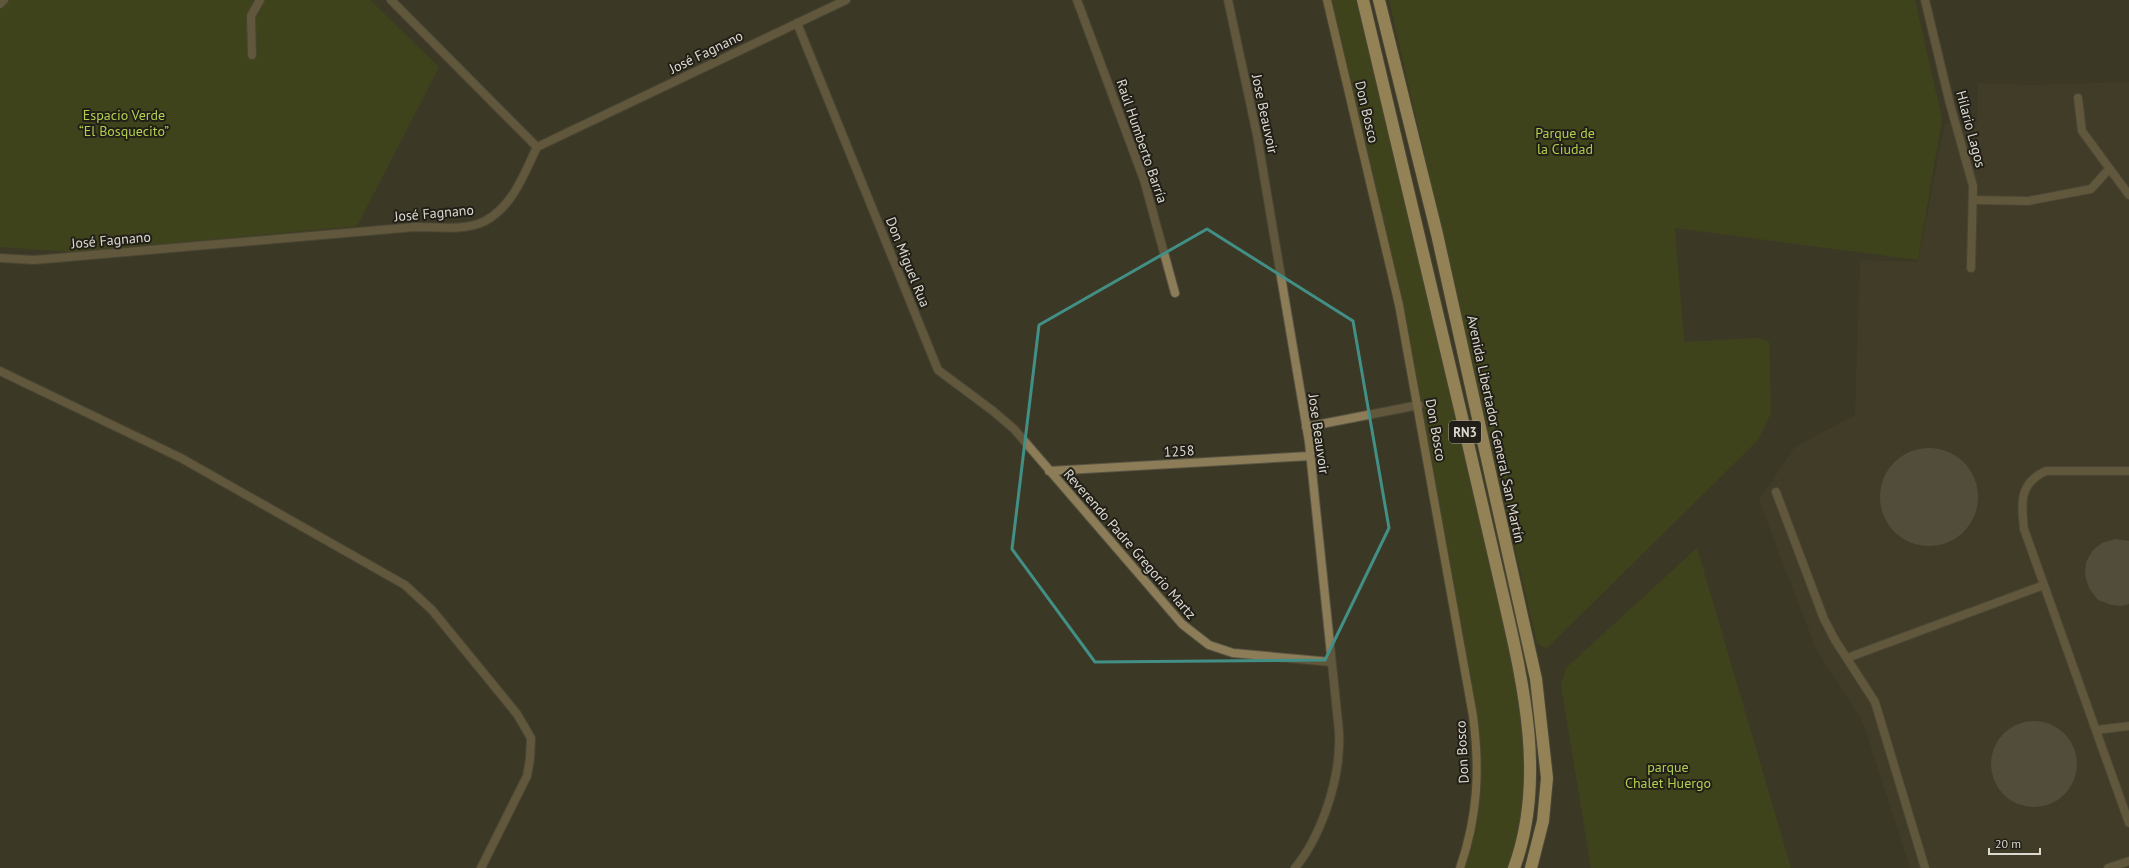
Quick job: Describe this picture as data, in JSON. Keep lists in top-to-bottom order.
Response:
{
  "streets": {
    "highway": ["Avenida Libertador General San Martín", "RN3"],
    "main road": ["Don Bosco"],
    "street": [
      "José Fagnano",
      "Jose Beauvoir",
      "Hilario Lagos",
      "Raúl Humberto Barría",
      "Don Miguel Rua",
      "1258",
      "Reverendo Padre Gregorio Martz"
    ]
  },
  "crossings": [
    ["José Fagnano", "Don Miguel Rua"],
    ["Jose Beauvoir", "1258"],
    ["Jose Beauvoir", "Reverendo Padre Gregorio Martz"],
    ["Don Miguel Rua", "1258"],
    ["Don Miguel Rua", "Reverendo Padre Gregorio Martz"],
    ["1258", "Reverendo Padre Gregorio Martz"]
  ],
  "parks": ["Espacio Verde “El Bosquecito”", "Parque de la Ciudad", "parque Chalet Huergo"],
  "scale_bar": "20 m"
}
